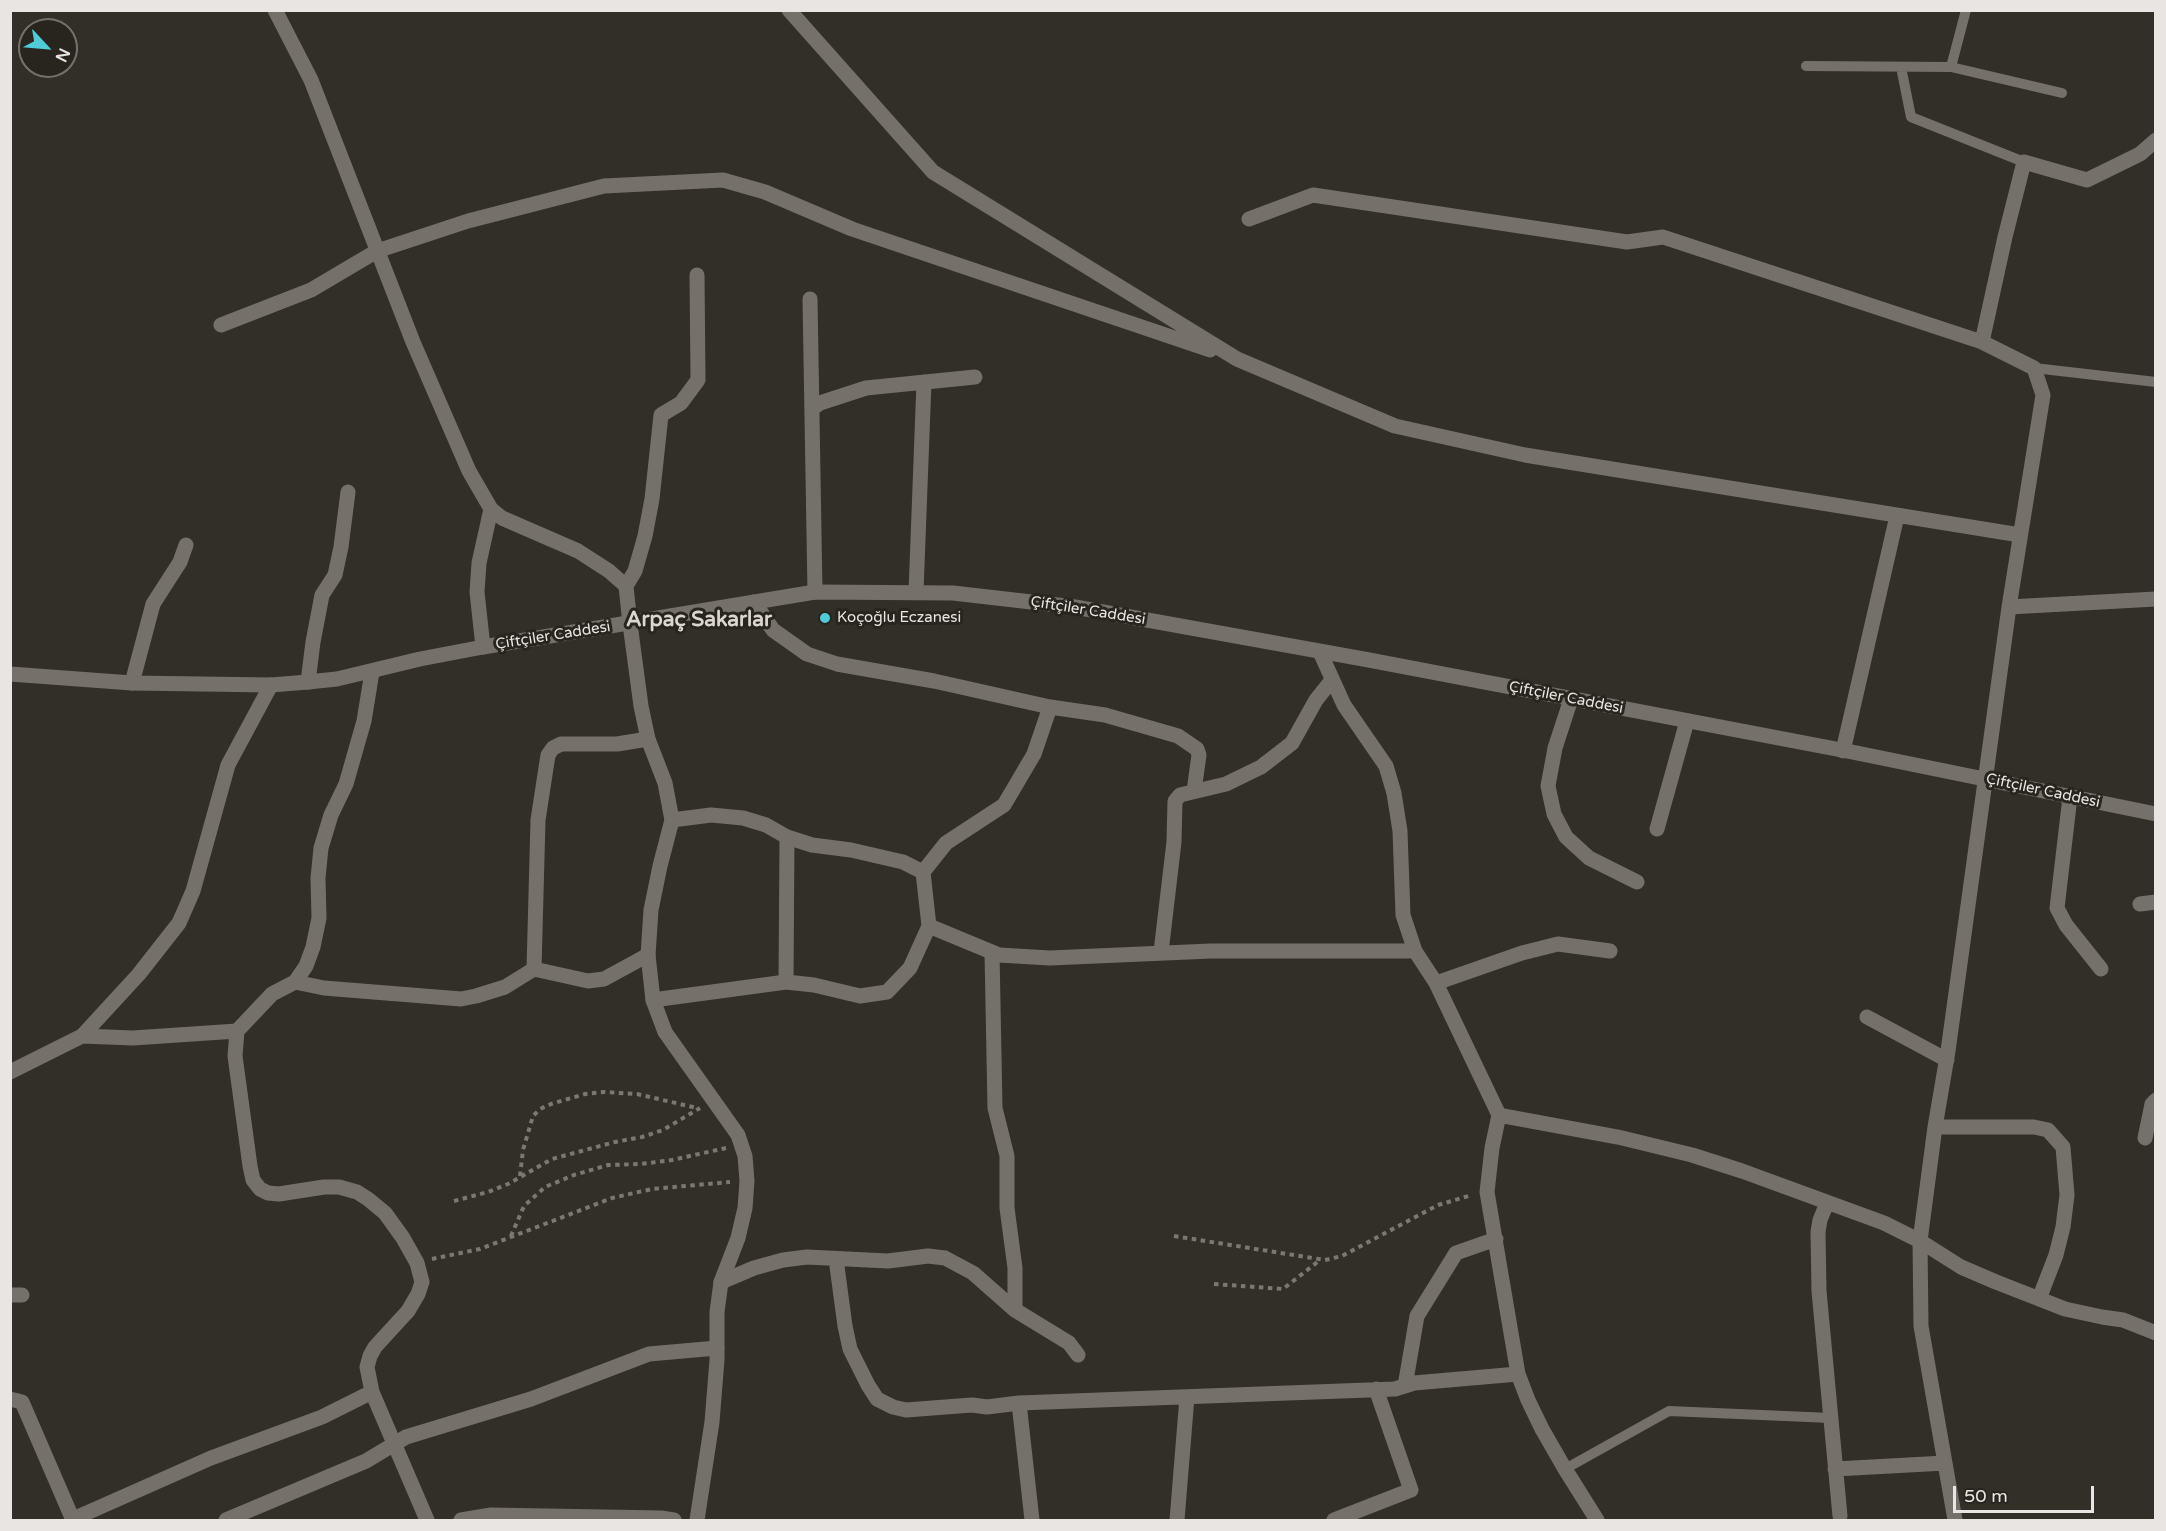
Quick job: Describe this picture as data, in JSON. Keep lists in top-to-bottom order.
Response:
{
  "streets": {
    "street": ["Çiftçiler Caddesi"]
  },
  "districts": ["Arpaç Sakarlar"],
  "places": ["Koçoğlu Eczanesi"],
  "scale_bar": "50 m",
  "north": "bottom right"
}
